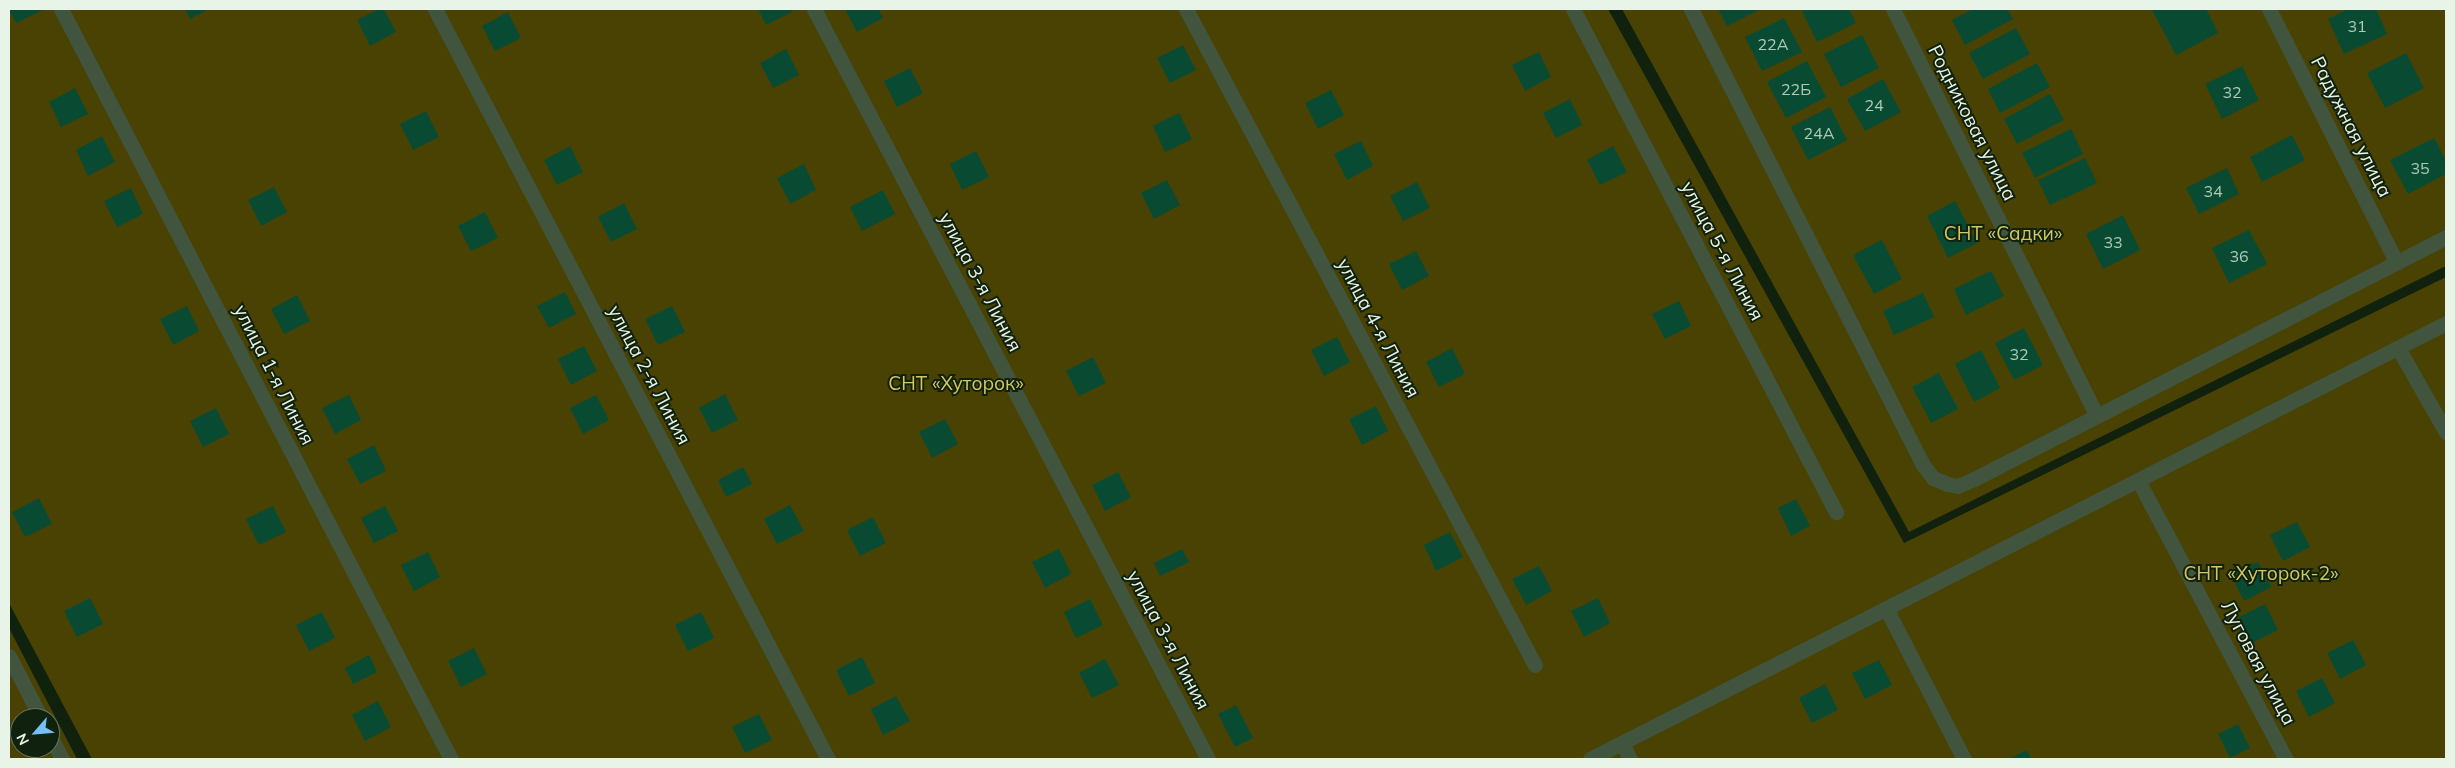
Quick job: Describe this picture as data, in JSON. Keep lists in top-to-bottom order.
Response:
{
  "streets": {
    "street": [
      "Родниковая улица",
      "Радужная улица",
      "улица 5-я Линия",
      "улица 3-я Линия",
      "улица 4-я Линия",
      "улица 1-я Линия",
      "улица 2-я Линия",
      "Луговая улица"
    ]
  },
  "parks": ["СНТ «Садки»", "СНТ «Хуторок»", "СНТ «Хуторок-2»"],
  "house_numbers": [
    "31",
    "22А",
    "22Б",
    "32",
    "24",
    "24А",
    "35",
    "34",
    "33",
    "36",
    "32"
  ],
  "north": "bottom left"
}
